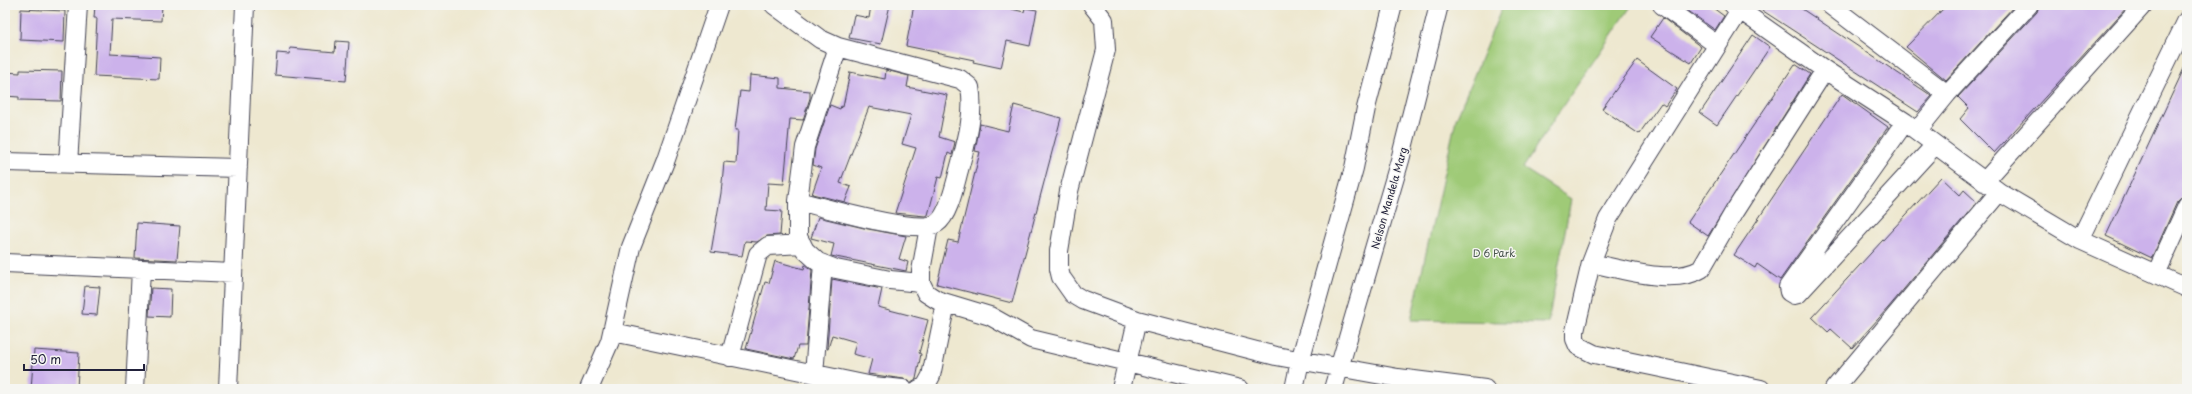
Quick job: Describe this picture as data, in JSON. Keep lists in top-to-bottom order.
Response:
{
  "streets": {
    "street": ["Nelson Mandela Marg"]
  },
  "parks": ["D 6 Park"],
  "scale_bar": "50 m"
}
